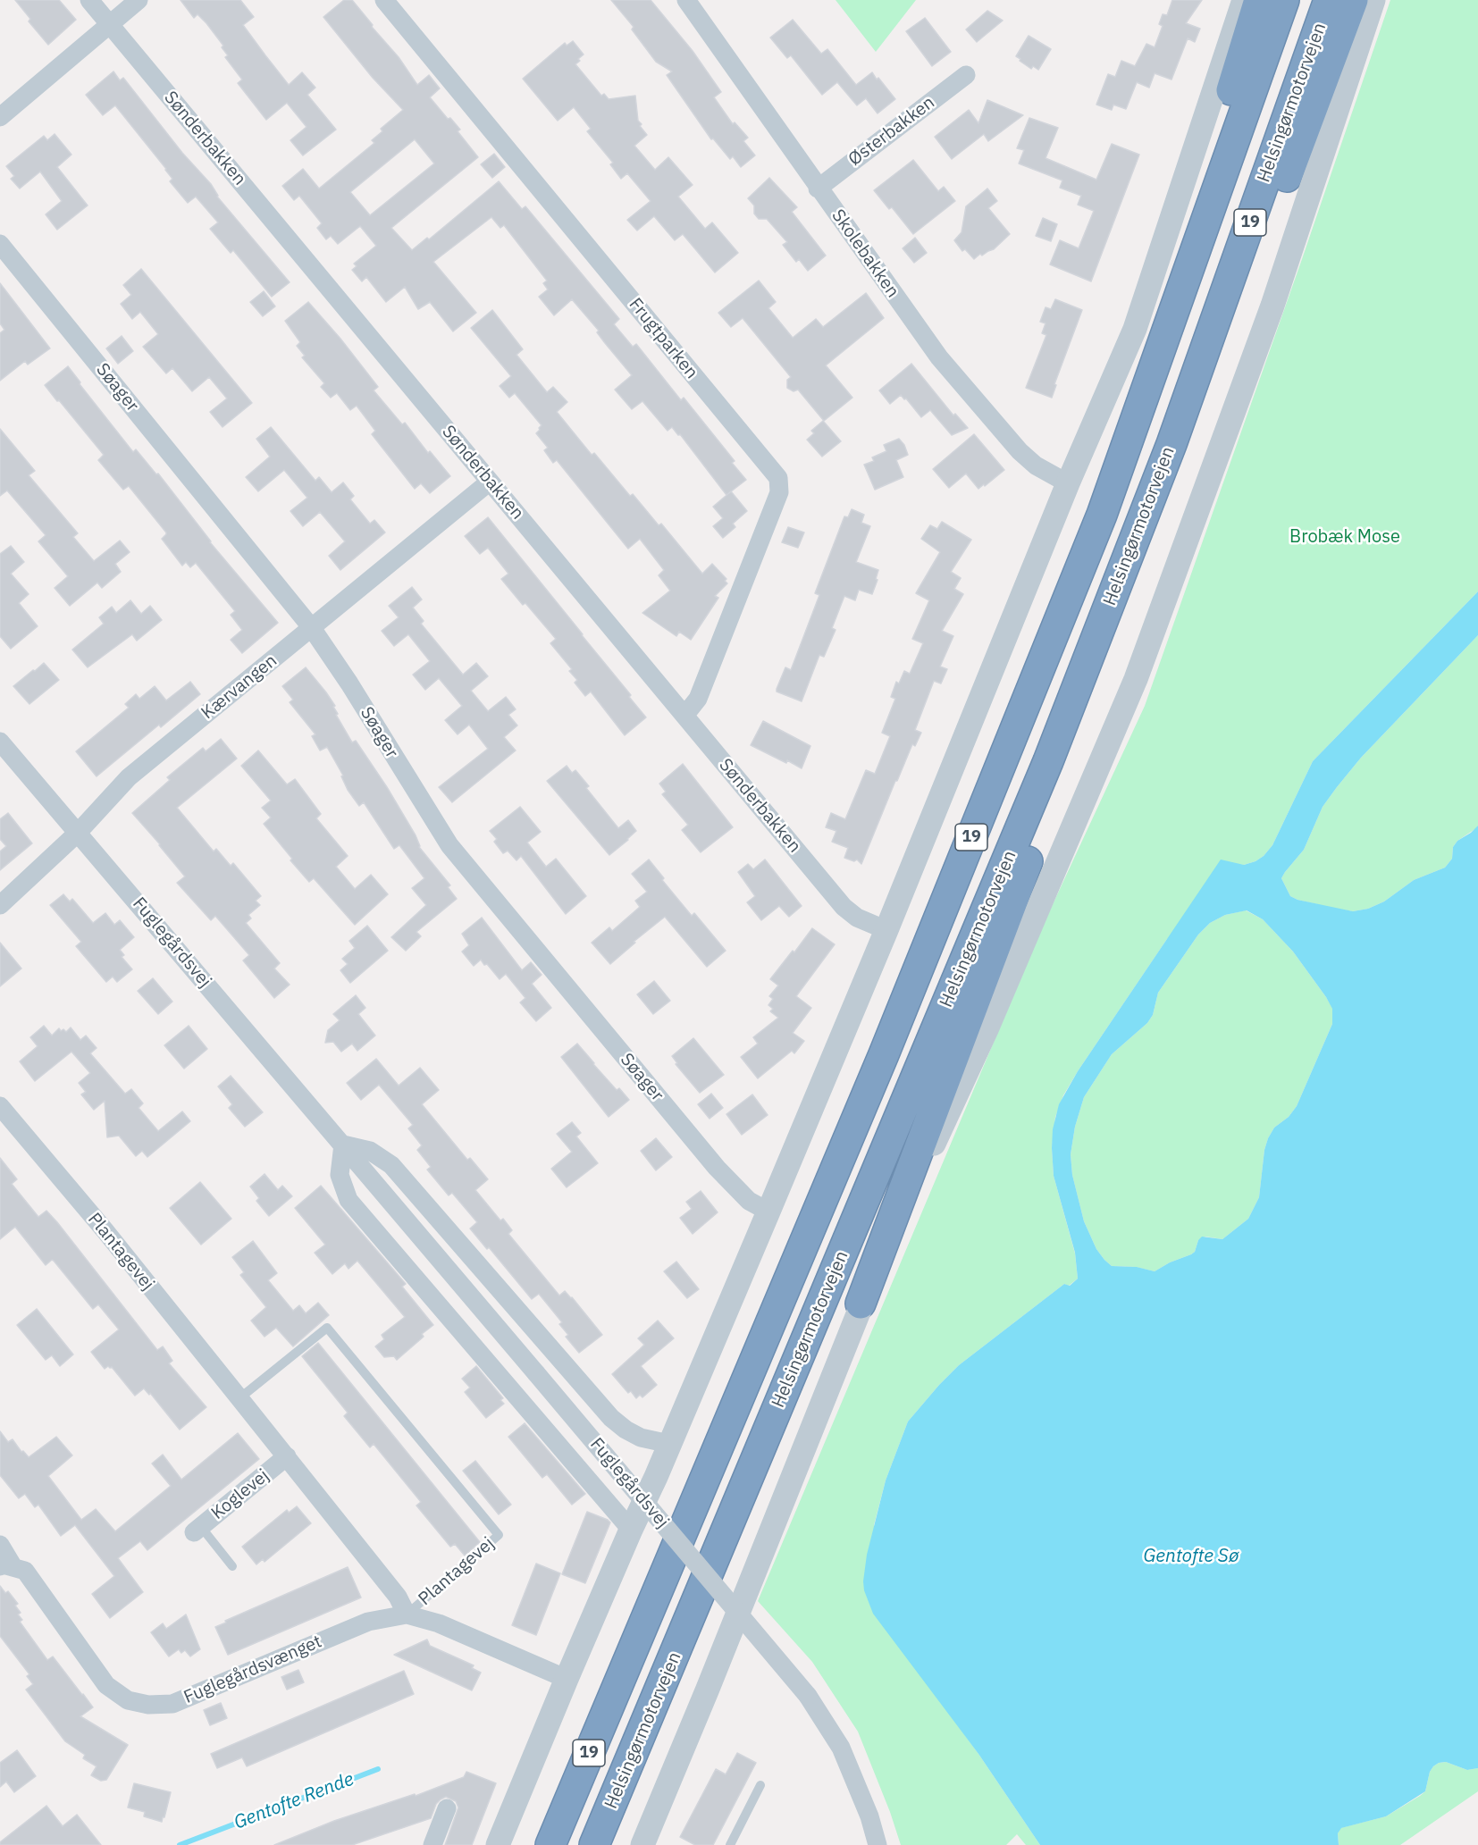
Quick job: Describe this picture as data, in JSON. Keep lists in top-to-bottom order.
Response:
{
  "streets": {
    "highway": ["Helsingørmotorvejen", "19"],
    "street": [
      "Østerbakken",
      "Sønderbakken",
      "Skolebakken",
      "Frugtparken",
      "Søager",
      "Kærvangen",
      "Fuglegårdsvej",
      "Plantagevej",
      "Koglevej",
      "Fuglegårdsvænget"
    ]
  },
  "crossings": [
    ["Østerbakken", "Skolebakken"],
    ["Sønderbakken", "Frugtparken"],
    ["Sønderbakken", "Kærvangen"],
    ["Søager", "Kærvangen"],
    ["Kærvangen", "Fuglegårdsvej"],
    ["Plantagevej", "Koglevej"],
    ["Plantagevej", "Fuglegårdsvænget"]
  ],
  "water": ["Gentofte Sø", "Gentofte Rende"],
  "parks": ["Brobæk Mose"]
}
